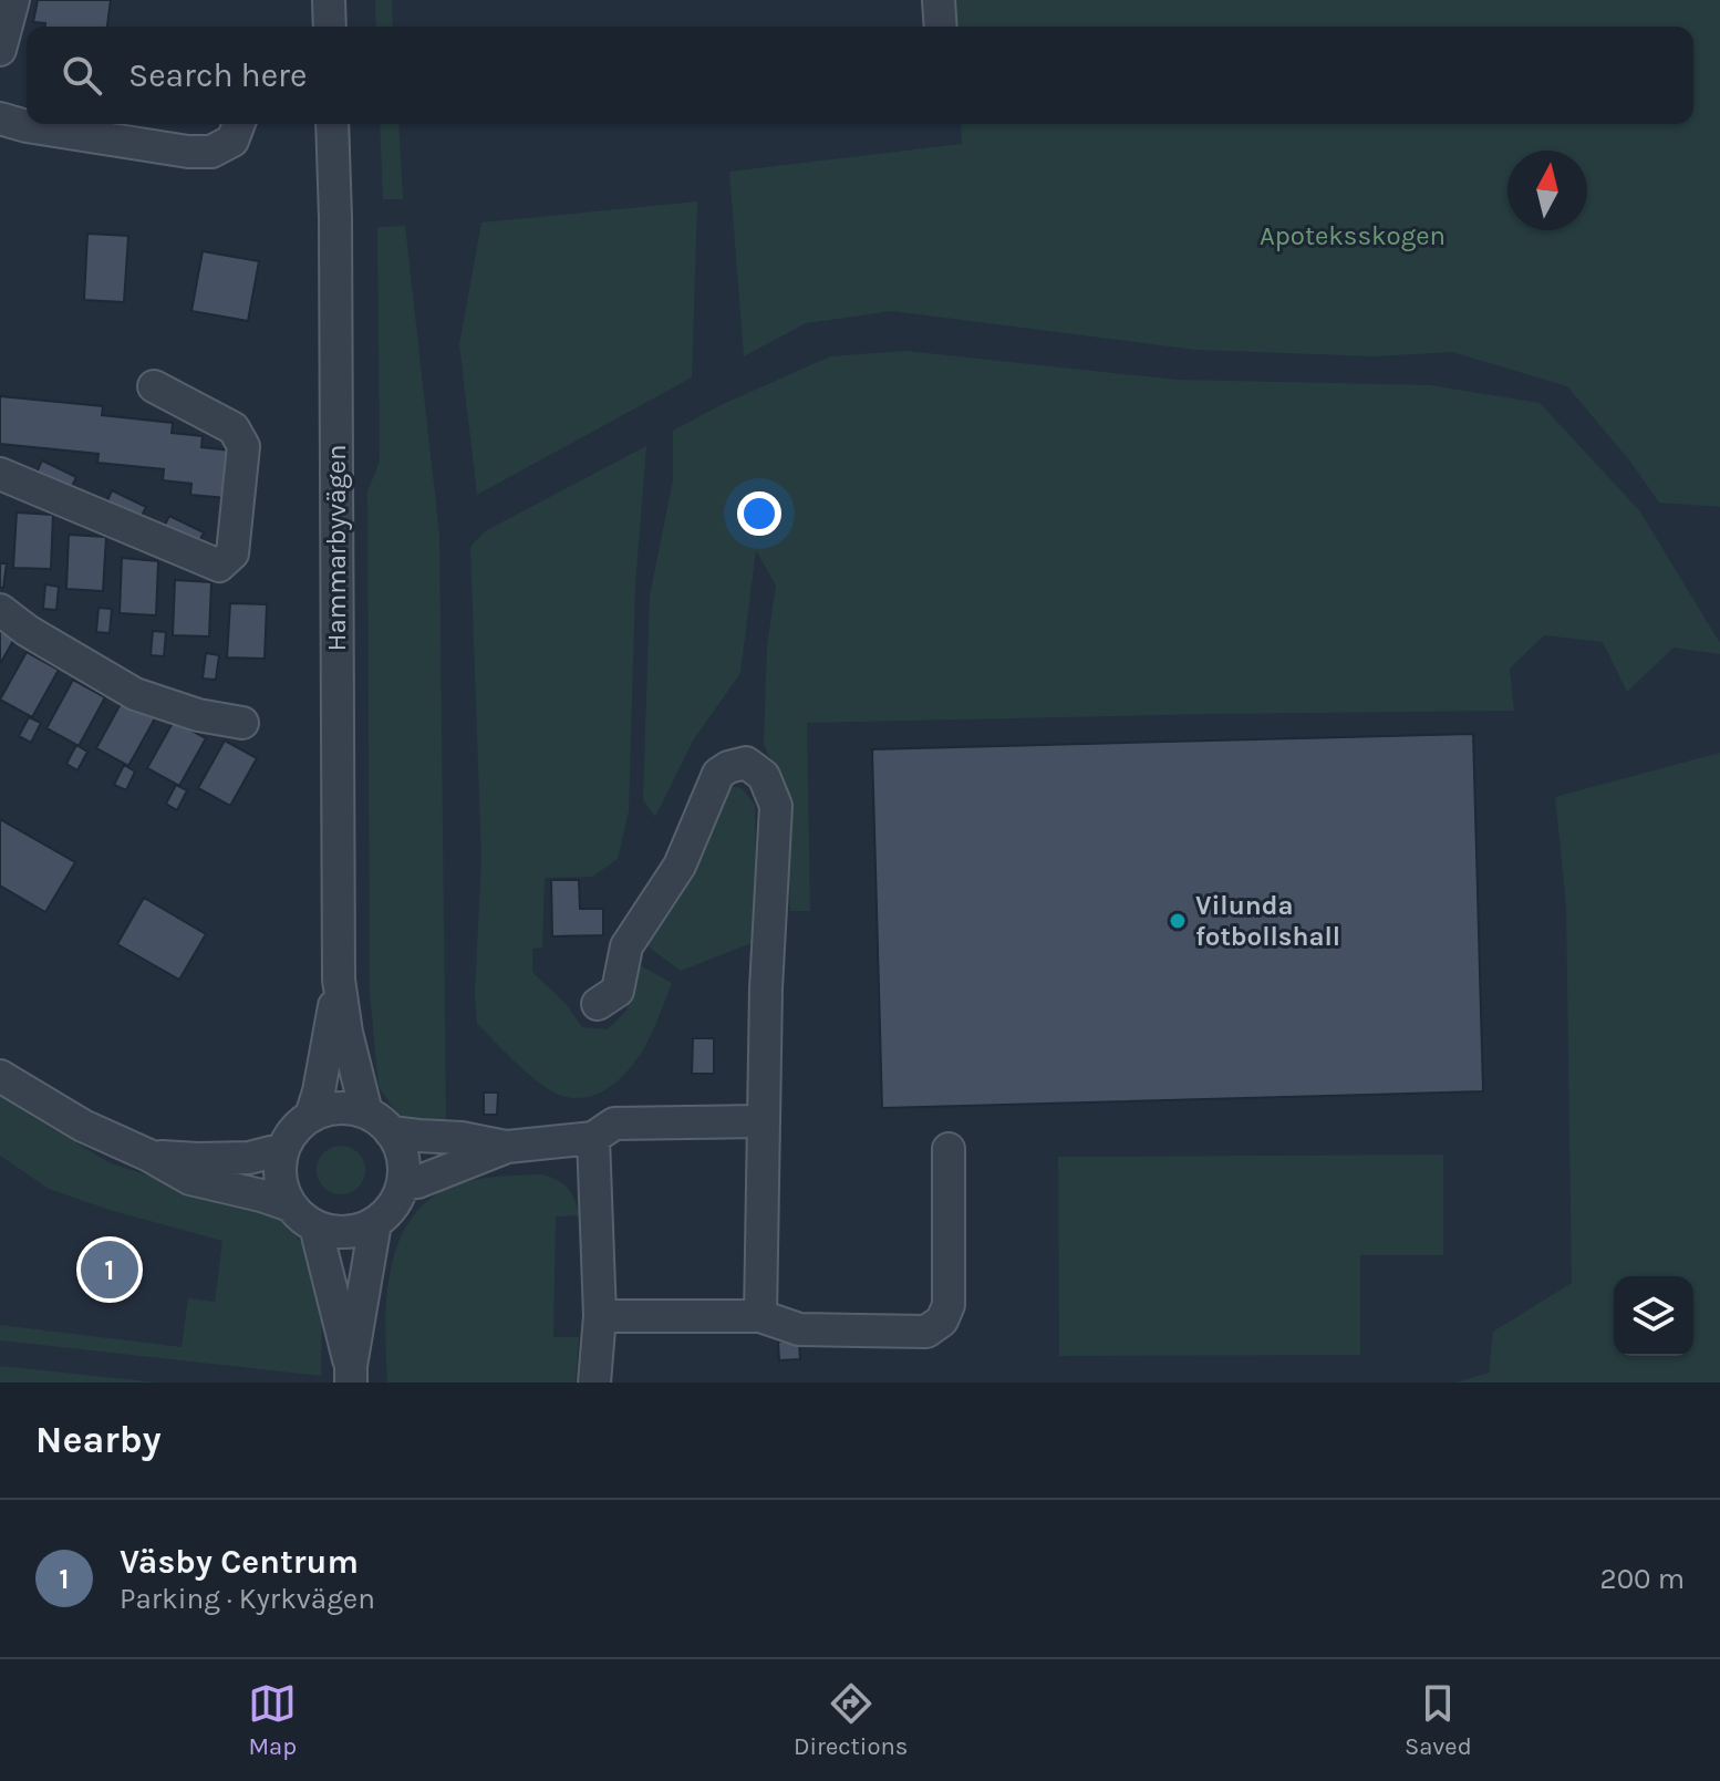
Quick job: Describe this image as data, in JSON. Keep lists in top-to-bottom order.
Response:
{
  "streets": {
    "street": ["Hammarbyvägen"]
  },
  "parks": ["Apoteksskogen"],
  "places": ["Vilunda fotbollshall"],
  "north": "top",
  "page": {
    "search": "Search here",
    "pins": "1",
    "heading": "Nearby",
    "list": [
      {
        "mark": "1",
        "name": "Väsby Centrum",
        "note": "Parking · Kyrkvägen",
        "value": "200 m"
      }
    ],
    "nav": ["Map", "Directions", "Saved"]
  }
}
